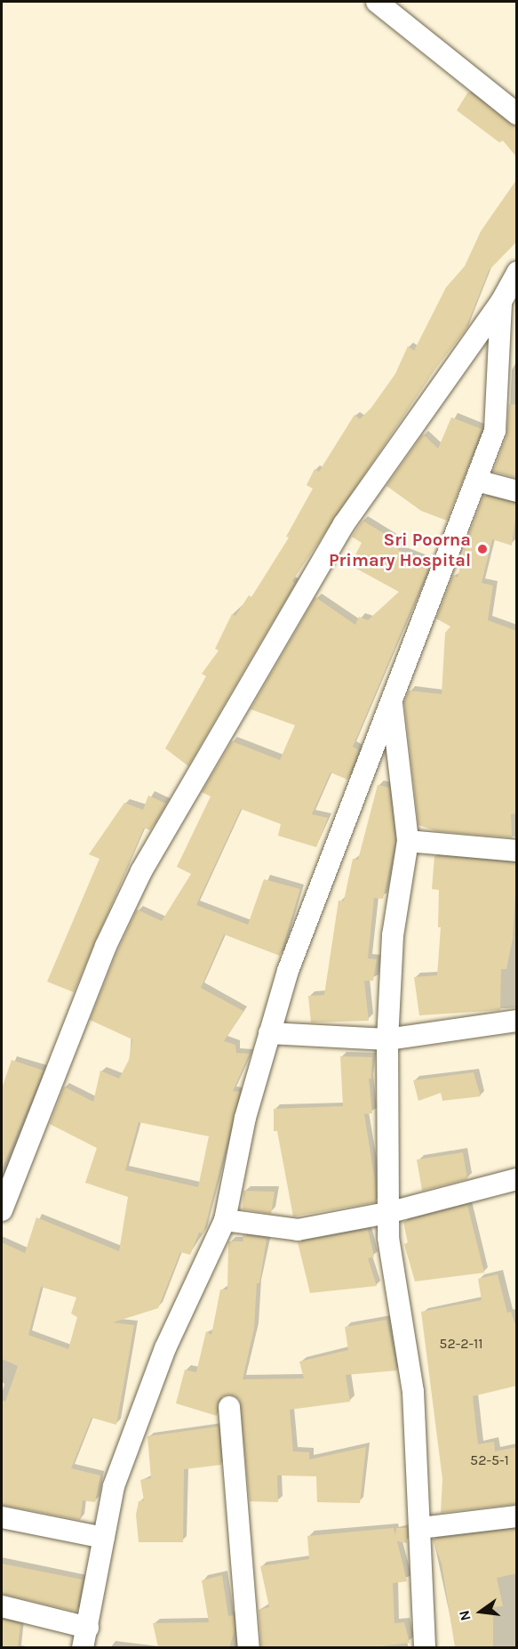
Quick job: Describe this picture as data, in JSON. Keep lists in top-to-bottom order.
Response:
{
  "places": ["Sri Poorna Primary Hospital"],
  "house_numbers": ["52-2-11", "52-5-1"],
  "north": "left"
}
